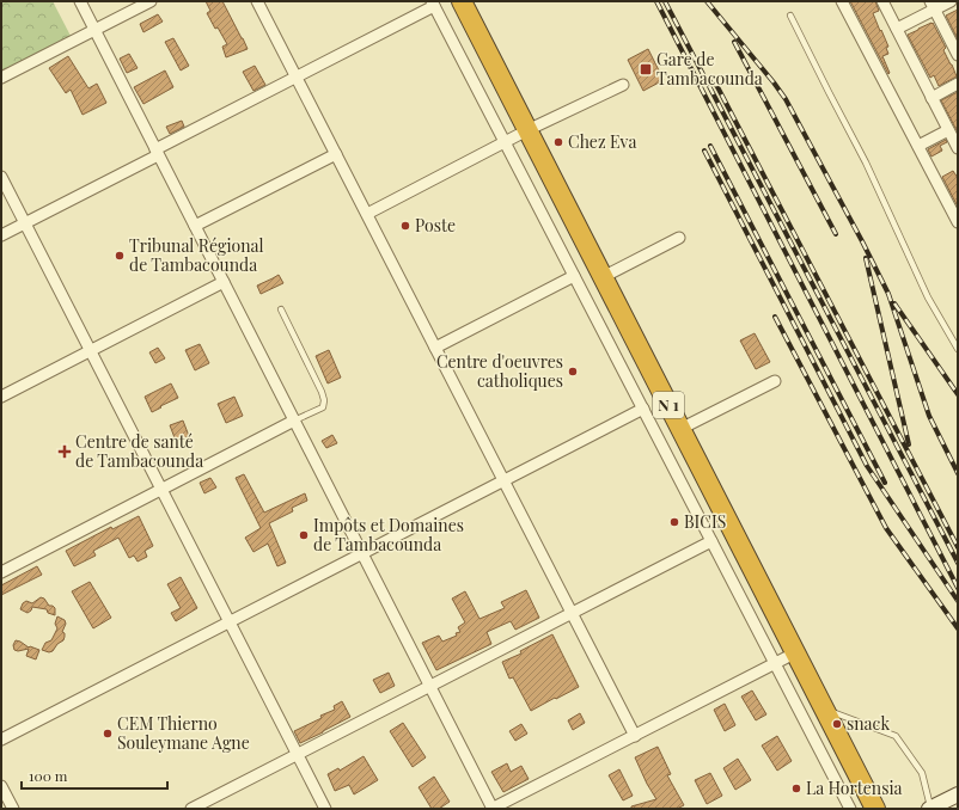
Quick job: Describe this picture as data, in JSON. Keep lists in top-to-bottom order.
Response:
{
  "streets": {
    "highway": ["N 1"]
  },
  "places": {
    "transit": ["Gare de Tambacounda"],
    "other": [
      "Chez Eva",
      "Poste",
      "Tribunal Régional de Tambacounda",
      "Centre d'oeuvres catholiques",
      "BICIS",
      "Impôts et Domaines de Tambacounda",
      "snack",
      "CEM Thierno Souleymane Agne",
      "La Hortensia"
    ],
    "health": ["Centre de santé de Tambacounda"]
  },
  "scale_bar": "100 m"
}
